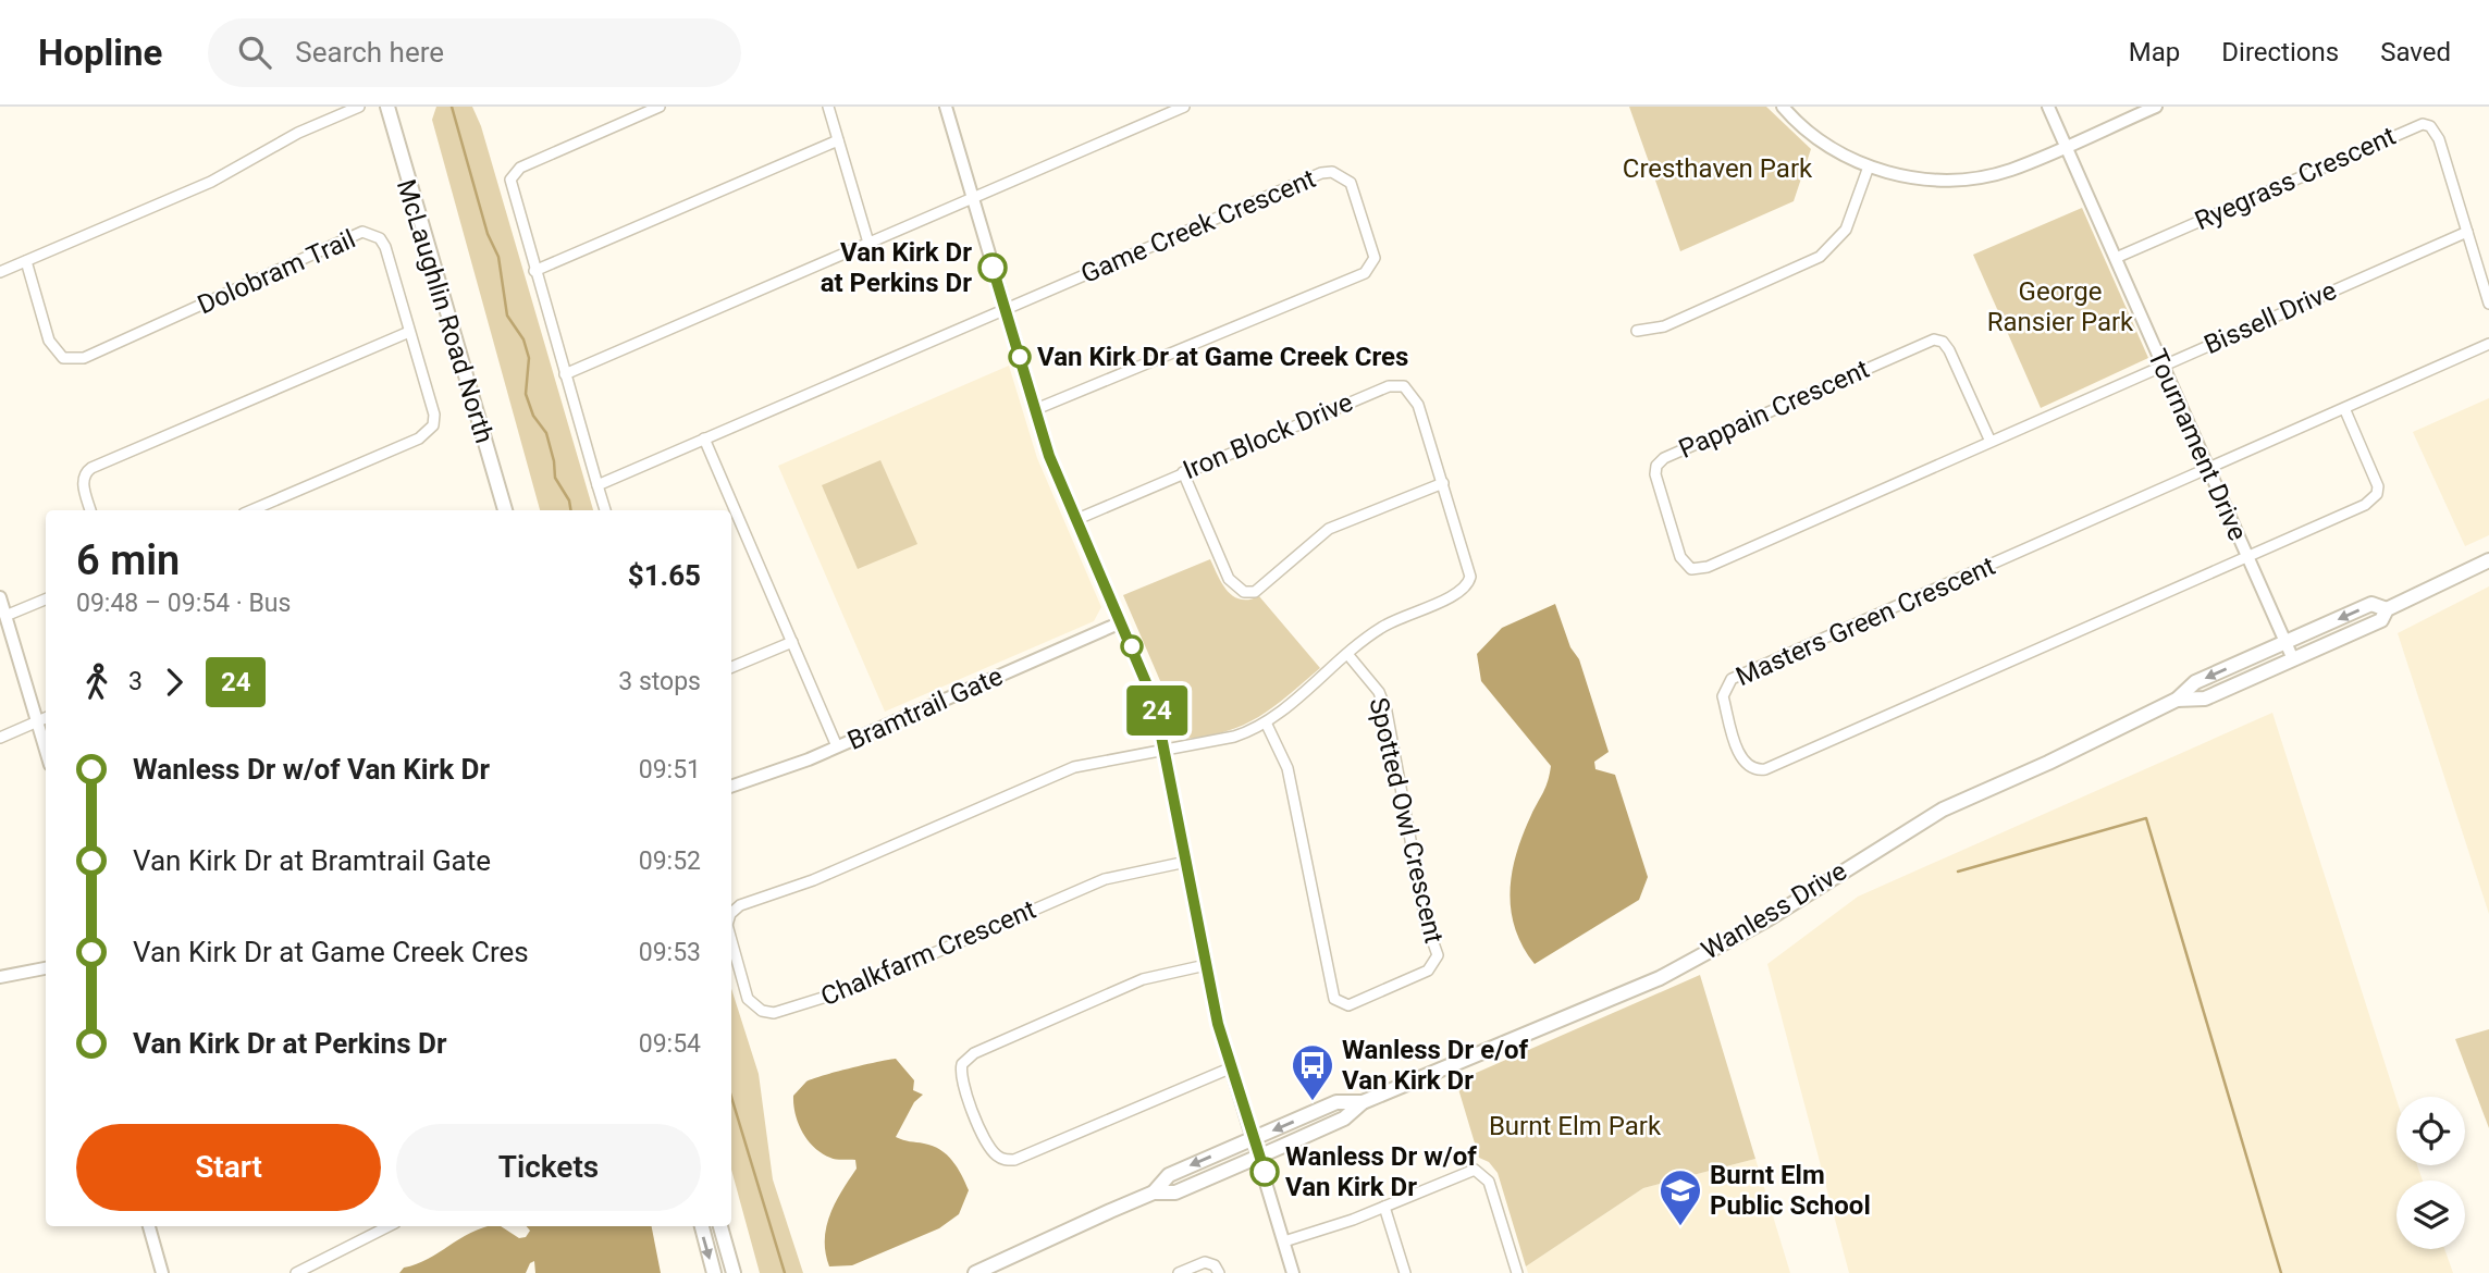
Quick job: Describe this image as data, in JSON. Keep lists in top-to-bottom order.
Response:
{
  "streets": {
    "main road": ["McLaughlin Road North", "Wanless Drive"],
    "street": [
      "Ryegrass Crescent",
      "Game Creek Crescent",
      "Dolobram Trail",
      "Bissell Drive",
      "Pappain Crescent",
      "Iron Block Drive",
      "Tournament Drive",
      "Masters Green Crescent",
      "Bramtrail Gate",
      "Spotted Owl Crescent",
      "Chalkfarm Crescent"
    ]
  },
  "crossings": [
    ["Ryegrass Crescent", "Bissell Drive"],
    ["Ryegrass Crescent", "Tournament Drive"],
    ["Bissell Drive", "Pappain Crescent"],
    ["Bissell Drive", "Tournament Drive"],
    ["Iron Block Drive", "Spotted Owl Crescent"],
    ["Iron Block Drive", "Chalkfarm Crescent"],
    ["Tournament Drive", "Masters Green Crescent"],
    ["Tournament Drive", "Wanless Drive"]
  ],
  "parks": ["Cresthaven Park", "George Ransier Park", "Burnt Elm Park"],
  "places": {
    "other": ["Van Kirk Dr at Perkins Dr", "Van Kirk Dr at Game Creek Cres", "Wanless Dr w/of Van Kirk Dr"],
    "bus stop": ["Wanless Dr e/of Van Kirk Dr"],
    "school or university": ["Burnt Elm Public School"]
  },
  "lines": ["bus line 24"],
  "page": {
    "header": "Hopline",
    "search": "Search here",
    "nav": ["Map", "Directions", "Saved"],
    "on_map": "24",
    "heading": ["6 min", "09:48 – 09:54 · Bus", "$1.65"],
    "legs": ["3", "24", "3 stops"],
    "list": [
      {
        "name": "Wanless Dr w/of Van Kirk Dr",
        "value": "09:51"
      },
      {
        "name": "Van Kirk Dr at Bramtrail Gate",
        "value": "09:52"
      },
      {
        "name": "Van Kirk Dr at Game Creek Cres",
        "value": "09:53"
      },
      {
        "name": "Van Kirk Dr at Perkins Dr",
        "value": "09:54"
      }
    ],
    "buttons": ["Start", "Tickets"]
  }
}
